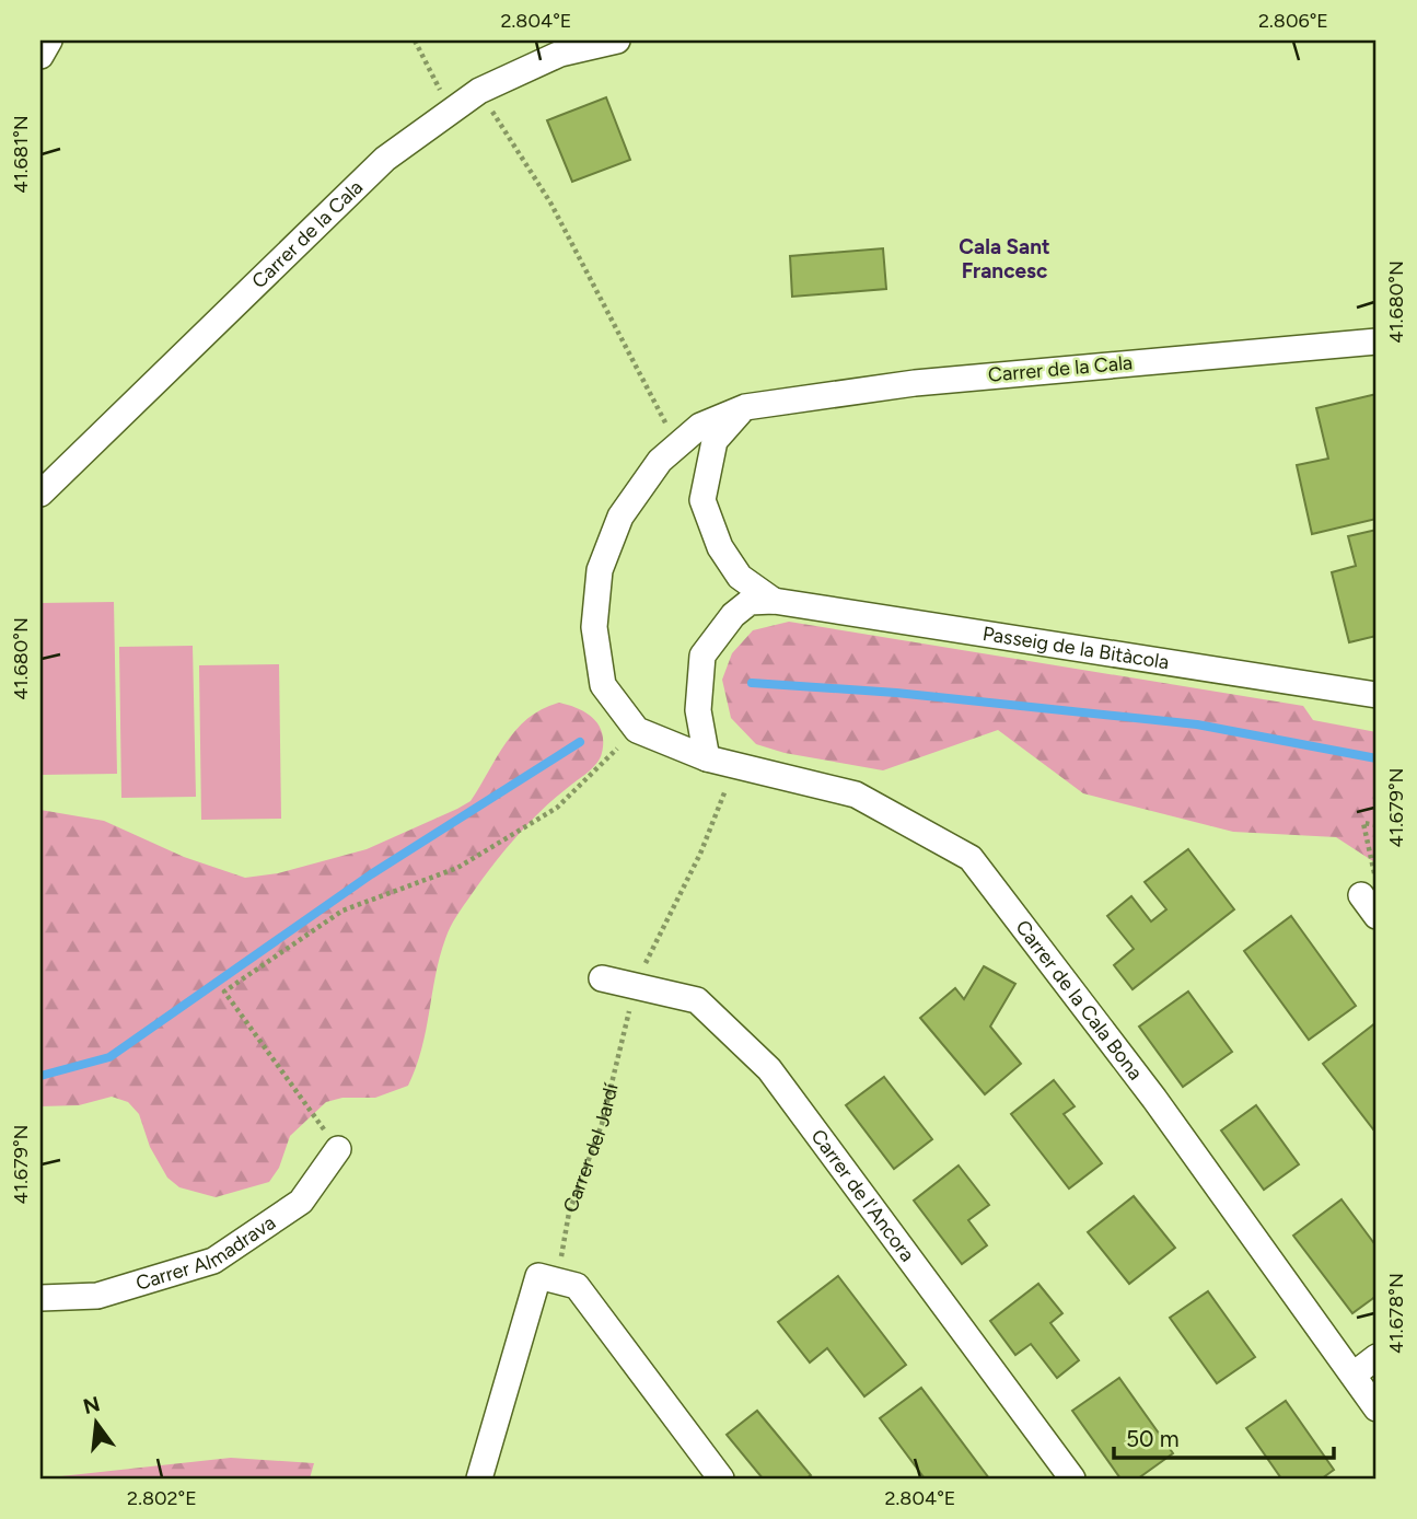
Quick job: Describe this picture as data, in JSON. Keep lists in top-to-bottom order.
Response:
{
  "streets": {
    "street": [
      "Carrer de la Cala",
      "Passeig de la Bitàcola",
      "Carrer de la Cala Bona",
      "Carrer de l'Ancora",
      "Carrer Almadrava"
    ],
    "path": ["Carrer del Jardí"]
  },
  "crossings": [
    ["Carrer de la Cala", "Carrer de la Cala Bona"]
  ],
  "districts": ["Cala Sant Francesc"],
  "scale_bar": "50 m",
  "north": "top",
  "coordinates": [
    "2.804°E",
    "2.806°E",
    "41.681°N",
    "41.680°N",
    "41.679°N",
    "41.678°N",
    "2.802°E"
  ]
}
